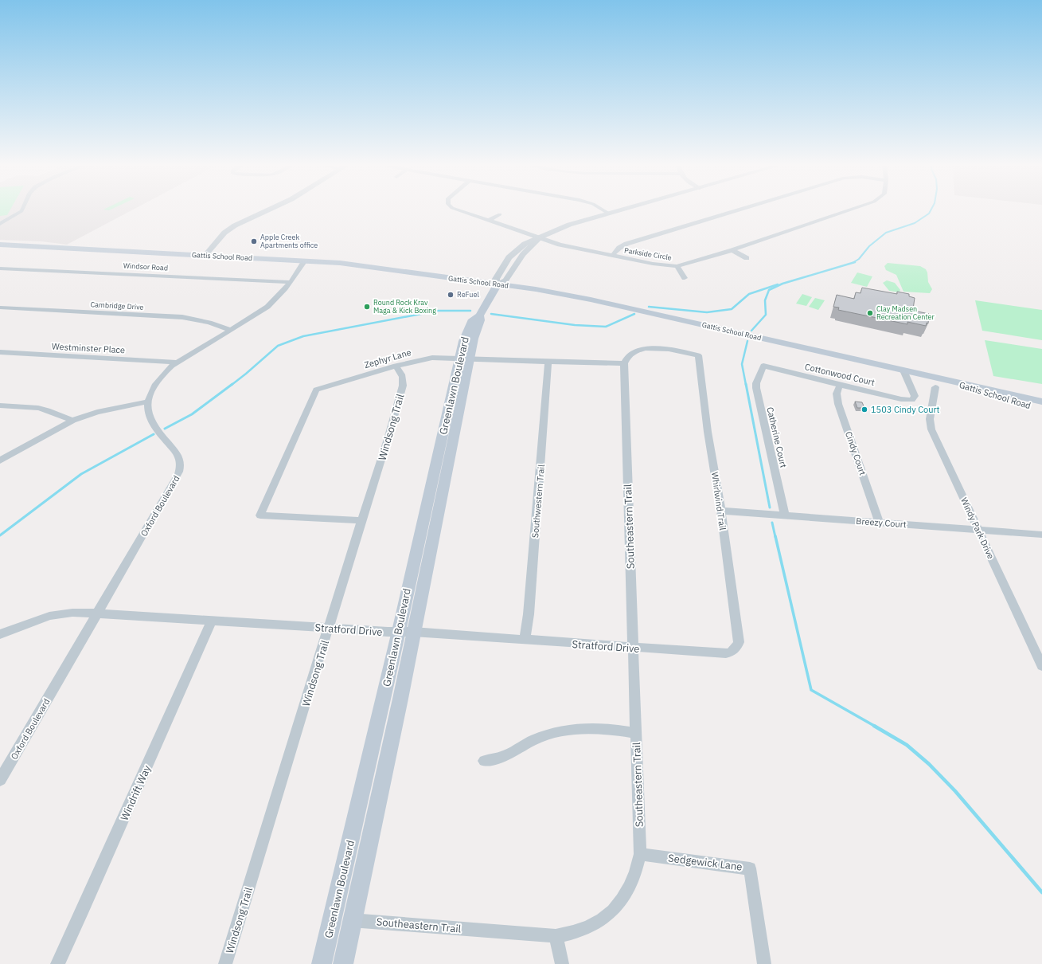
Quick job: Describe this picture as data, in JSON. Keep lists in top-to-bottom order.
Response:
{
  "streets": {
    "main road": ["Gattis School Road", "Greenlawn Boulevard"],
    "street": [
      "Parkside Circle",
      "Windsor Road",
      "Cambridge Drive",
      "Westminster Place",
      "Zephyr Lane",
      "Cottonwood Court",
      "Windsong Trail",
      "Catherine Court",
      "Cindy Court",
      "Southwestern Trail",
      "Whirlwind Trail",
      "Oxford Boulevard",
      "Breezy Court",
      "Southeastern Trail",
      "Windy Park Drive",
      "Stratford Drive",
      "Windrift Way",
      "Sedgewick Lane"
    ]
  },
  "crossings": [
    ["Parkside Circle", "Greenlawn Boulevard"],
    ["Gattis School Road", "Cottonwood Court"],
    ["Gattis School Road", "Greenlawn Boulevard"],
    ["Gattis School Road", "Oxford Boulevard"],
    ["Windsor Road", "Oxford Boulevard"],
    ["Cambridge Drive", "Oxford Boulevard"],
    ["Westminster Place", "Oxford Boulevard"],
    ["Zephyr Lane", "Greenlawn Boulevard"],
    ["Zephyr Lane", "Windsong Trail"],
    ["Zephyr Lane", "Southwestern Trail"],
    ["Zephyr Lane", "Whirlwind Trail"],
    ["Zephyr Lane", "Southeastern Trail"],
    ["Cottonwood Court", "Catherine Court"],
    ["Cottonwood Court", "Cindy Court"],
    ["Greenlawn Boulevard", "Southeastern Trail"],
    ["Greenlawn Boulevard", "Stratford Drive"],
    ["Windsong Trail", "Stratford Drive"],
    ["Catherine Court", "Breezy Court"],
    ["Cindy Court", "Breezy Court"],
    ["Southwestern Trail", "Stratford Drive"],
    ["Whirlwind Trail", "Breezy Court"],
    ["Whirlwind Trail", "Southeastern Trail"],
    ["Whirlwind Trail", "Stratford Drive"],
    ["Oxford Boulevard", "Stratford Drive"],
    ["Breezy Court", "Windy Park Drive"],
    ["Southeastern Trail", "Stratford Drive"],
    ["Southeastern Trail", "Sedgewick Lane"],
    ["Stratford Drive", "Windrift Way"]
  ],
  "places": [
    "Apple Creek Apartments office",
    "ReFuel",
    "Round Rock Krav Maga & Kick Boxing",
    "Clay Madsen Recreation Center",
    "1503 Cindy Court"
  ]
}
